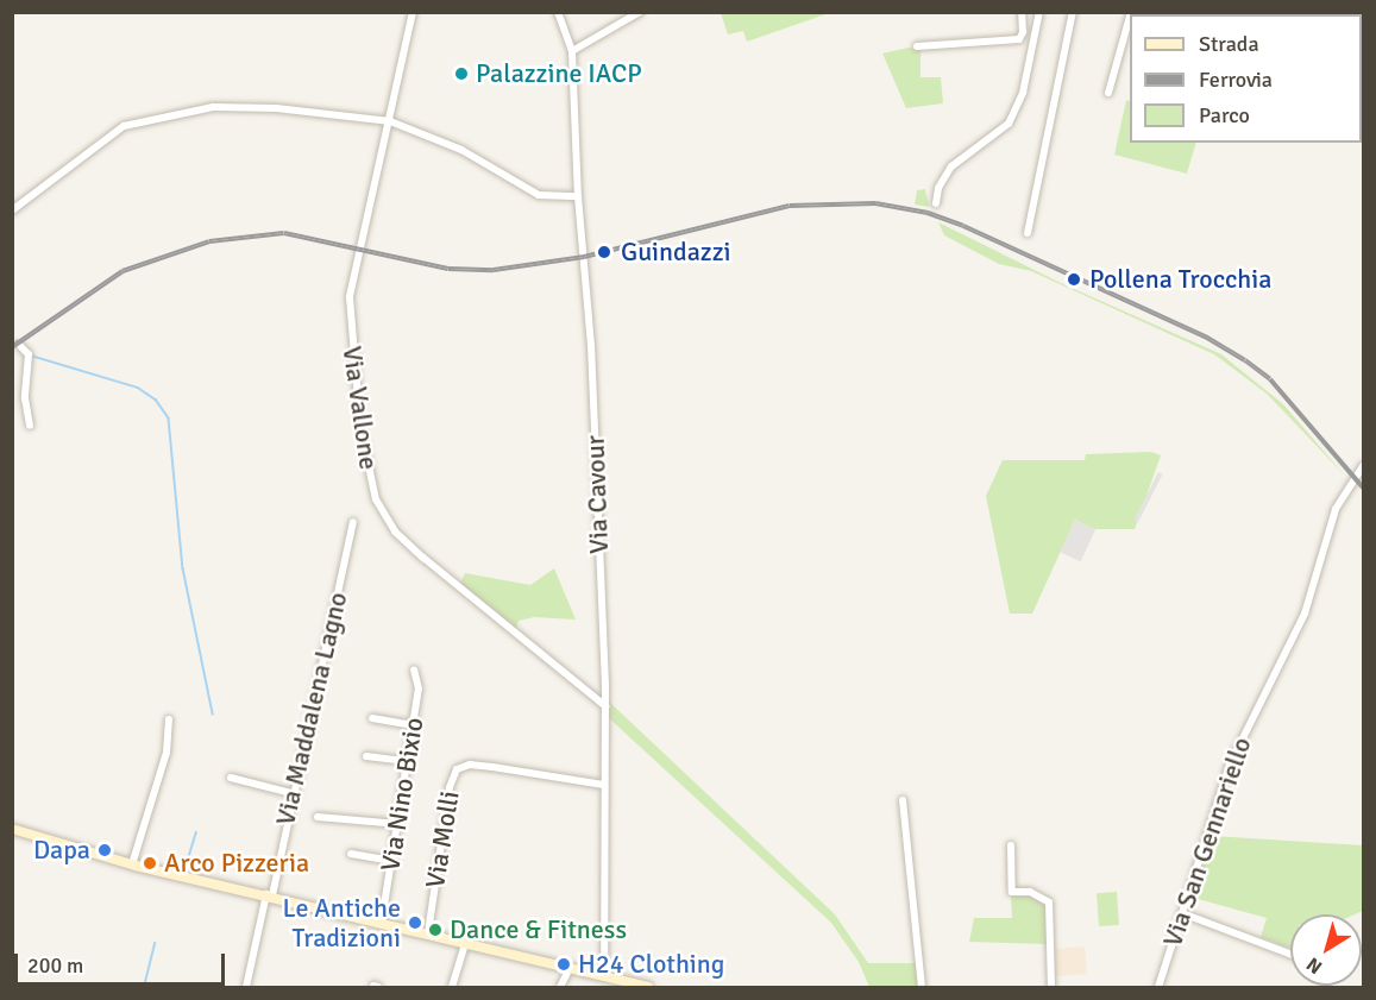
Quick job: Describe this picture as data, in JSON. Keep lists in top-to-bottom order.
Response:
{
  "streets": {
    "street": [
      "Via Vallone",
      "Via Cavour",
      "Via Maddalena Lagno",
      "Via Nino Bixio",
      "Via Molli",
      "Via San Gennariello"
    ]
  },
  "crossings": [
    ["Via Vallone", "Via Cavour"],
    ["Via Cavour", "Via Molli"]
  ],
  "places": [
    "Palazzine IACP",
    "Guindazzi",
    "Pollena Trocchia",
    "Dapa",
    "Arco Pizzeria",
    "Le Antiche Tradizioni",
    "Dance & Fitness",
    "H24 Clothing"
  ],
  "legend": ["Strada", "Ferrovia", "Parco"],
  "scale_bar": "200 m",
  "north": "bottom left"
}
